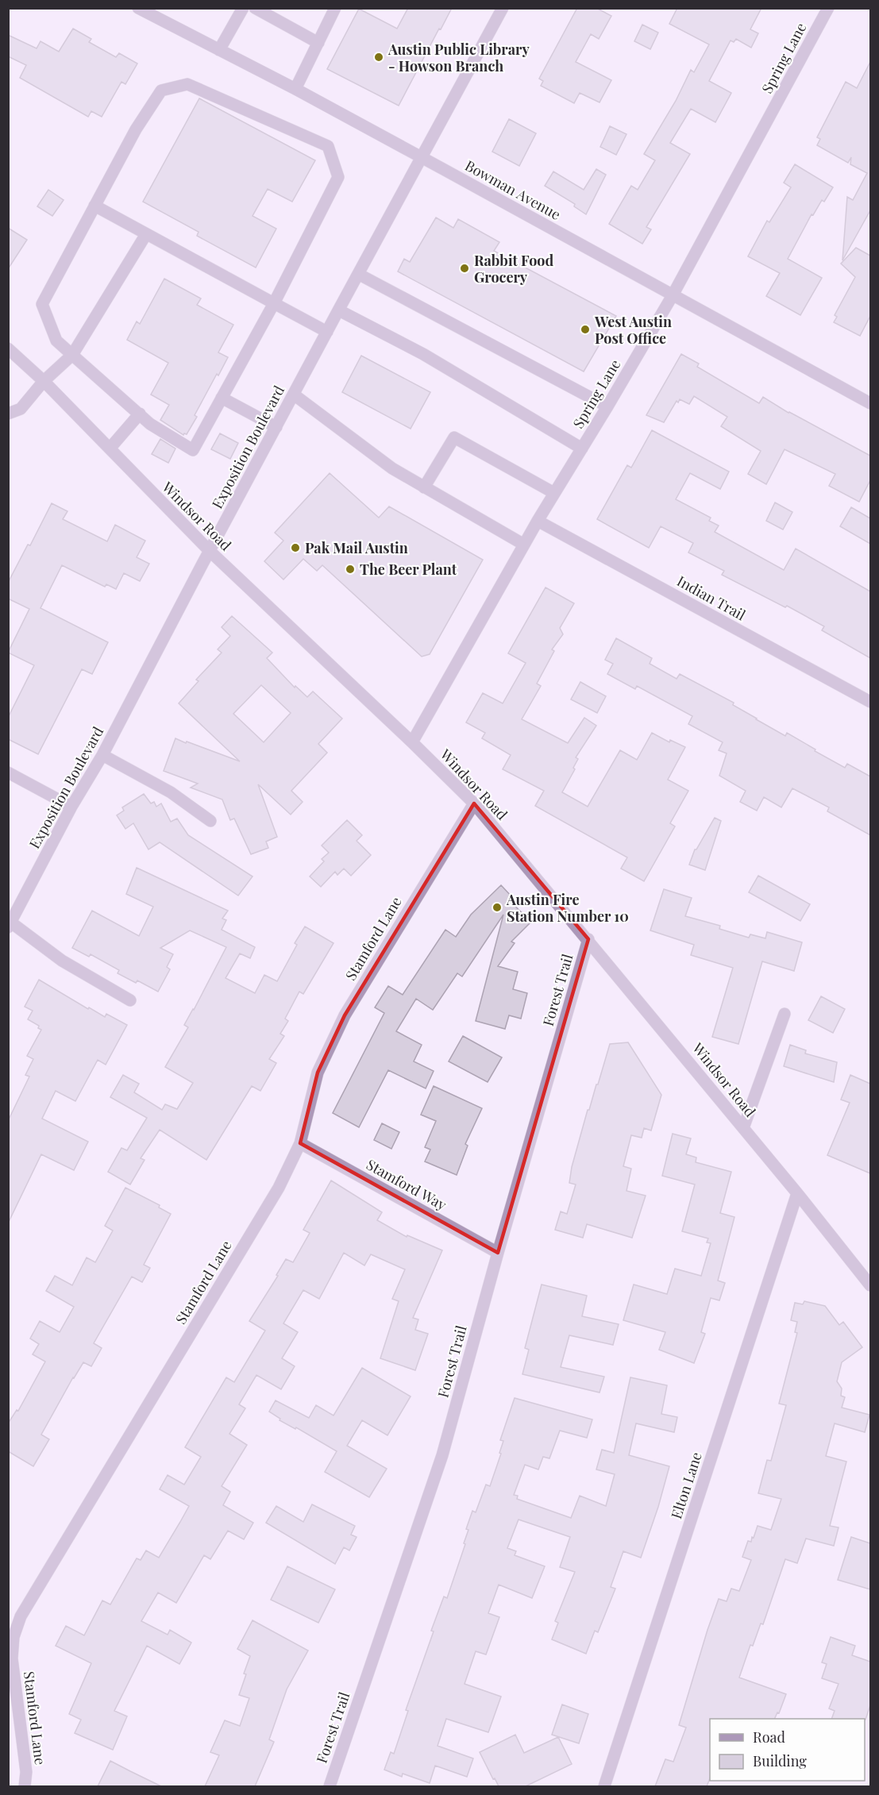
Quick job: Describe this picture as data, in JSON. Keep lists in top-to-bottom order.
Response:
{
  "streets": {
    "street": [
      "Spring Lane",
      "Bowman Avenue",
      "Exposition Boulevard",
      "Windsor Road",
      "Indian Trail",
      "Stamford Lane",
      "Forest Trail",
      "Stamford Way",
      "Elton Lane"
    ]
  },
  "crossings": [
    ["Spring Lane", "Bowman Avenue"],
    ["Spring Lane", "Windsor Road"],
    ["Spring Lane", "Indian Trail"],
    ["Bowman Avenue", "Exposition Boulevard"],
    ["Exposition Boulevard", "Windsor Road"],
    ["Windsor Road", "Stamford Lane"],
    ["Windsor Road", "Forest Trail"],
    ["Windsor Road", "Elton Lane"],
    ["Stamford Lane", "Stamford Way"],
    ["Forest Trail", "Stamford Way"]
  ],
  "places": [
    "Austin Public Library - Howson Branch",
    "Rabbit Food Grocery",
    "West Austin Post Office",
    "Pak Mail Austin",
    "The Beer Plant",
    "Austin Fire Station Number 10"
  ],
  "legend": ["Road", "Building"]
}
